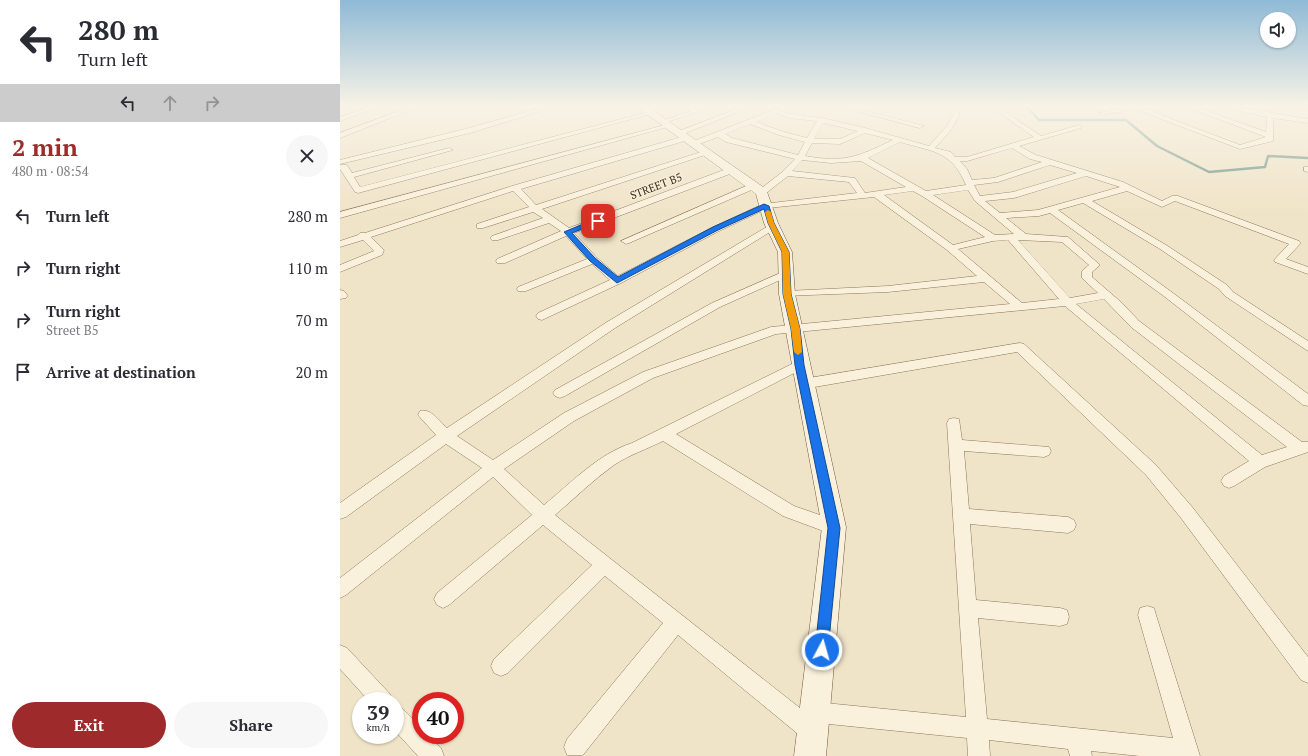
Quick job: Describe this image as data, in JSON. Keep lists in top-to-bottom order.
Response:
{
  "streets": {
    "street": ["STREET B5"]
  },
  "page": {
    "turn": ["280 m", "Turn left"],
    "heading": ["2 min", "480 m · 08:54"],
    "list": [
      {
        "name": "Turn left",
        "value": "280 m"
      },
      {
        "name": "Turn right",
        "value": "110 m"
      },
      {
        "name": "Turn right",
        "note": "Street B5",
        "value": "70 m"
      },
      {
        "name": "Arrive at destination",
        "value": "20 m"
      }
    ],
    "speed": "39 km/h",
    "limit": "40",
    "buttons": ["Exit", "Share"]
  }
}
